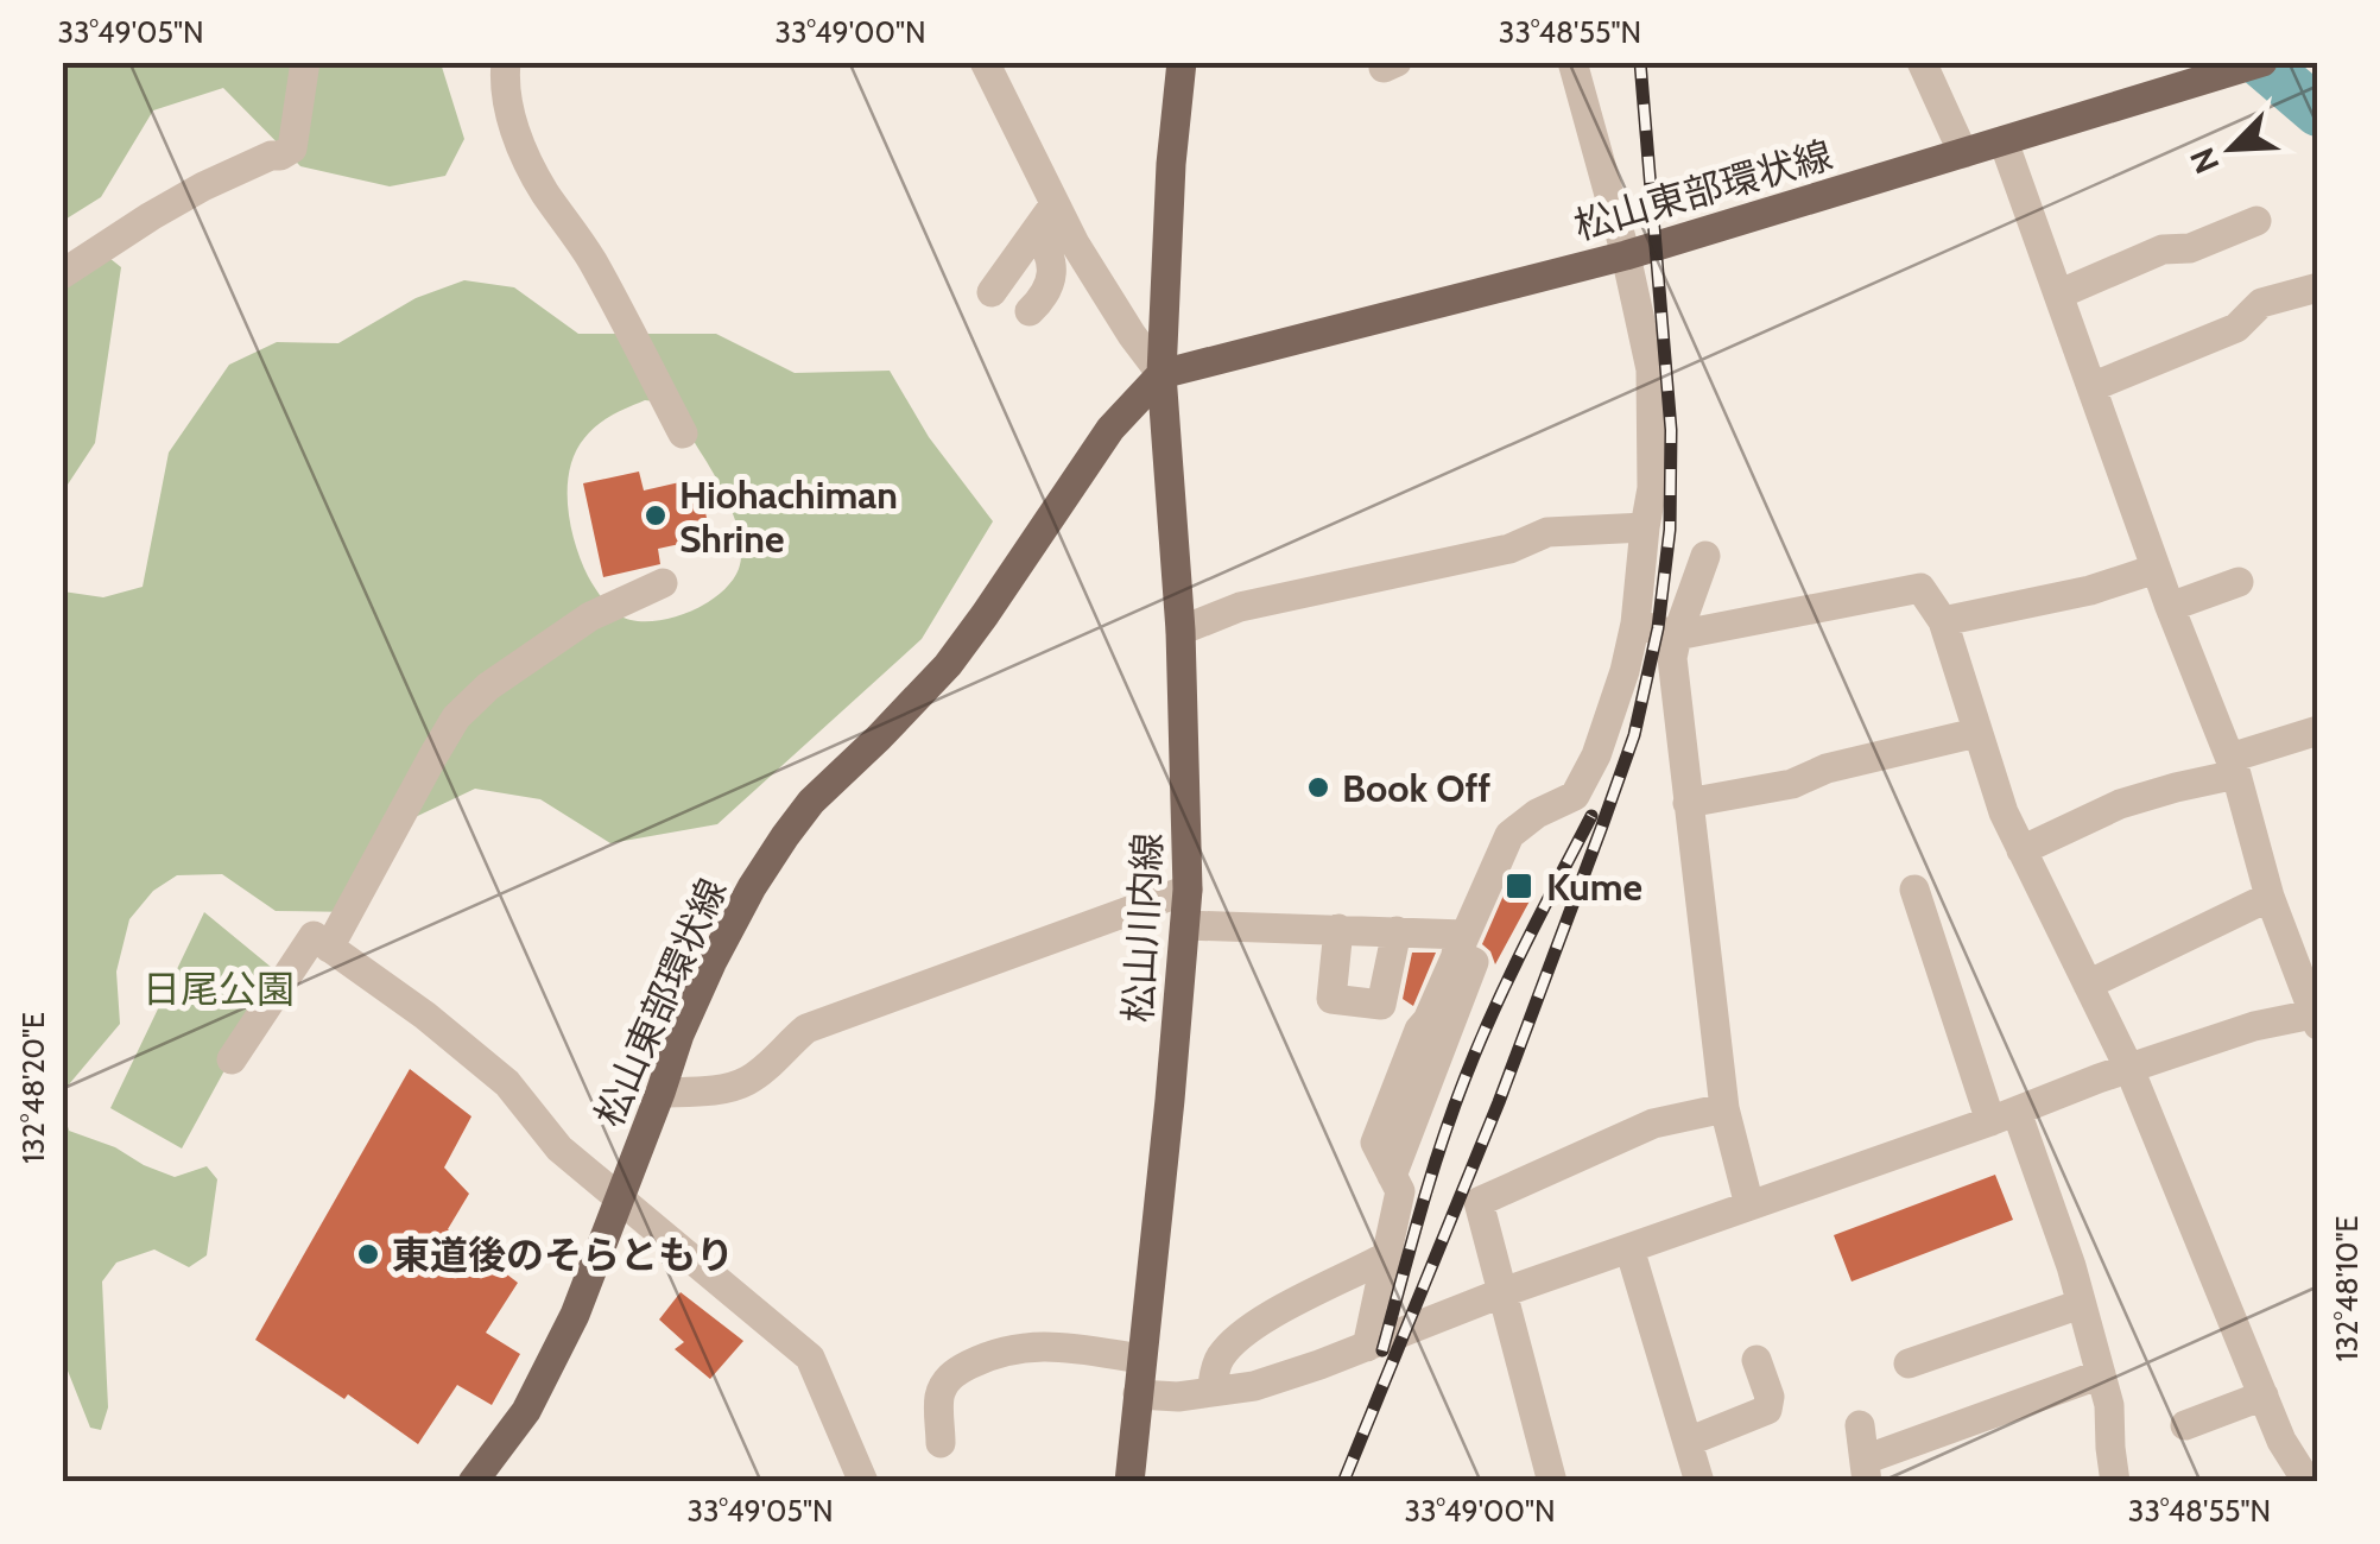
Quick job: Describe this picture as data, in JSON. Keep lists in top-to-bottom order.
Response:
{
  "streets": {
    "main road": ["松山東部環状線", "松山川内線"]
  },
  "crossings": [
    ["松山東部環状線", "松山川内線"]
  ],
  "parks": ["日尾公園"],
  "places": {
    "other": ["Hiohachiman Shrine", "Book Off", "東道後のそらともり"],
    "transit": ["Kume"]
  },
  "north": "bottom left",
  "coordinates": [
    "33°49'05\"N",
    "33°49'00\"N",
    "33°48'55\"N",
    "132°48'20\"E",
    "132°48'10\"E"
  ]
}
